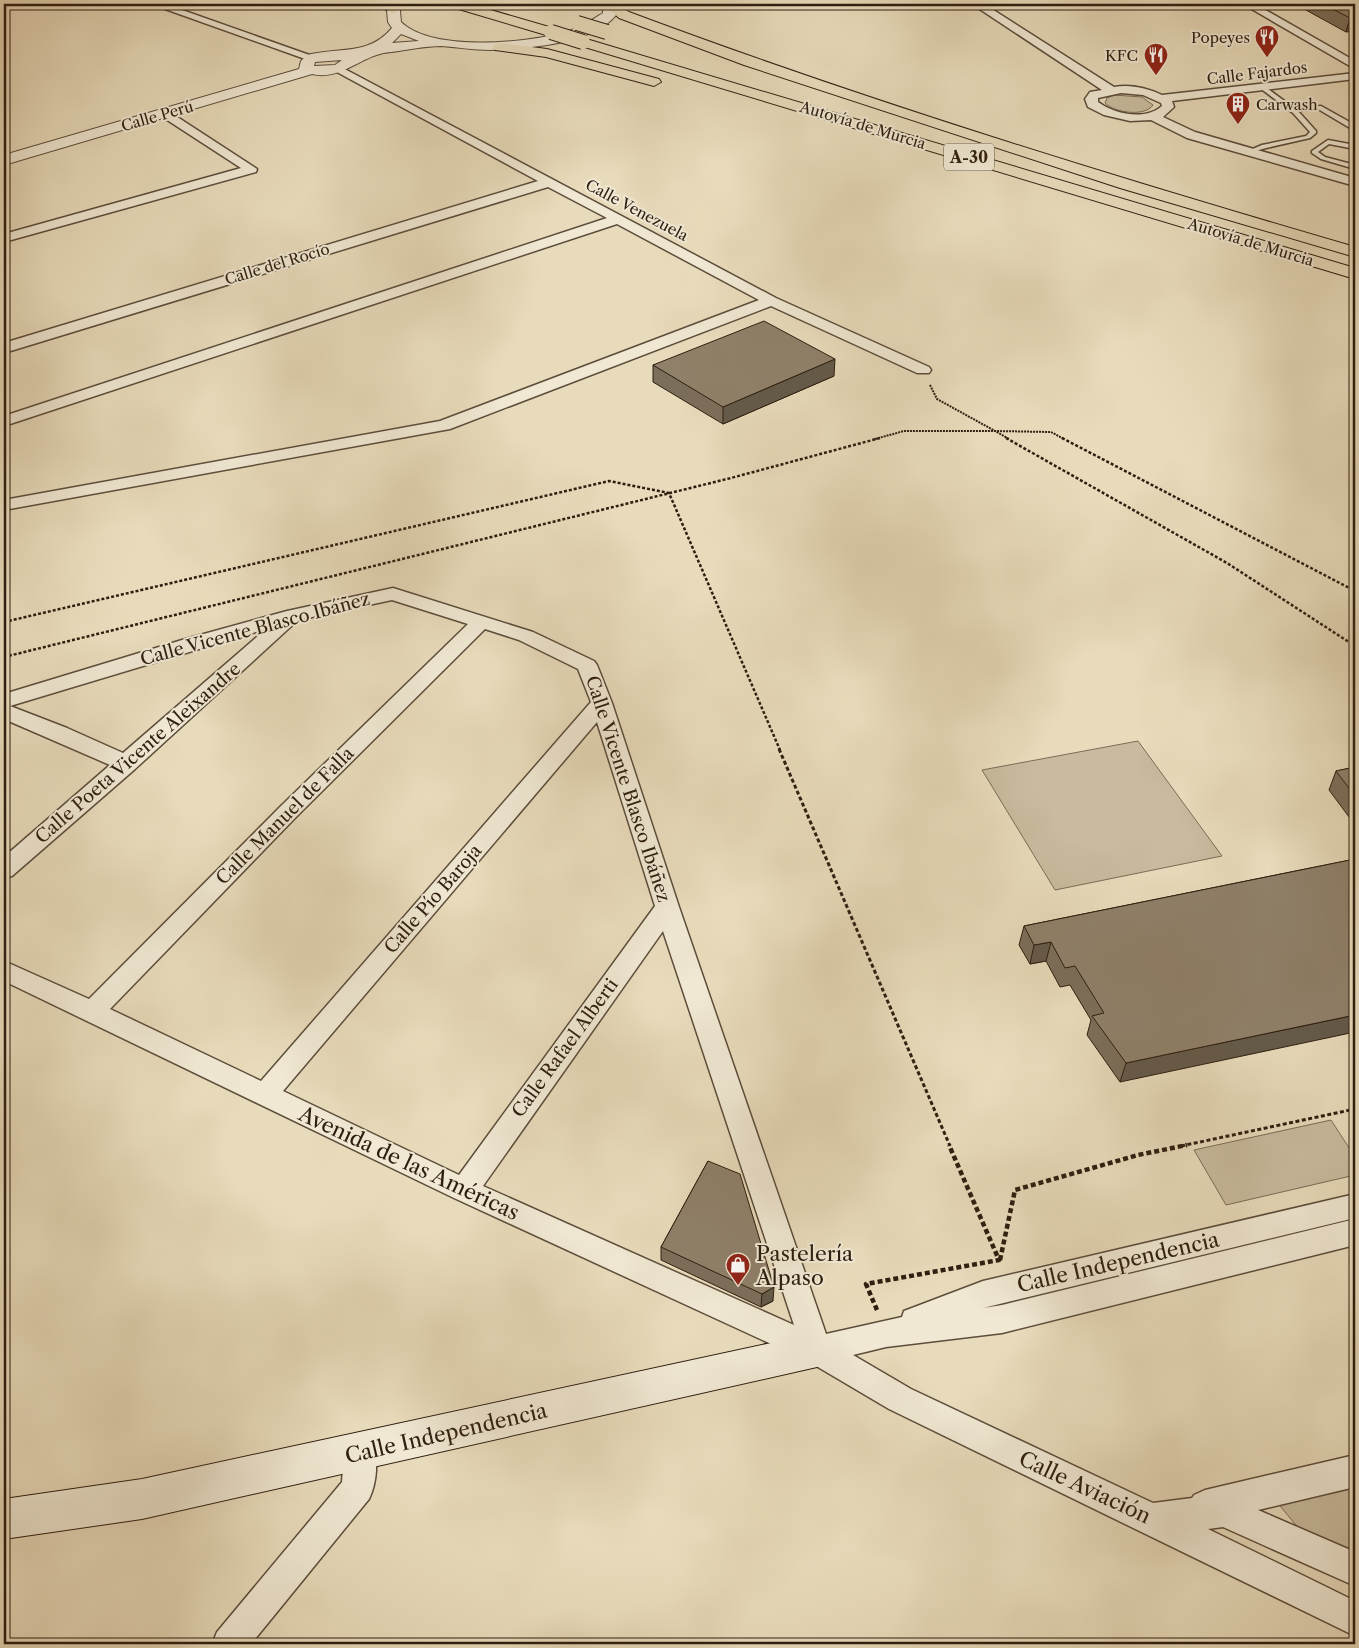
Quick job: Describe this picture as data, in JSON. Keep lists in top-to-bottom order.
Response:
{
  "streets": {
    "highway": ["Autovía de Murcia", "A-30"],
    "street": [
      "Calle Fajardos",
      "Calle Perú",
      "Calle Venezuela",
      "Calle del Rocío",
      "Calle Vicente Blasco Ibáñez",
      "Calle Poeta Vicente Aleixandre",
      "Calle Manuel de Falla",
      "Calle Pío Baroja",
      "Calle Rafael Alberti",
      "Avenida de las Américas",
      "Calle Independencia",
      "Calle Aviación"
    ]
  },
  "crossings": [
    ["Calle Perú", "Calle Venezuela"],
    ["Calle Venezuela", "Calle del Rocío"],
    ["Calle Vicente Blasco Ibáñez", "Calle Poeta Vicente Aleixandre"],
    ["Calle Vicente Blasco Ibáñez", "Calle Manuel de Falla"],
    ["Calle Vicente Blasco Ibáñez", "Calle Pío Baroja"],
    ["Calle Vicente Blasco Ibáñez", "Calle Rafael Alberti"],
    ["Calle Vicente Blasco Ibáñez", "Avenida de las Américas"],
    ["Calle Vicente Blasco Ibáñez", "Calle Independencia"],
    ["Calle Vicente Blasco Ibáñez", "Calle Aviación"],
    ["Calle Manuel de Falla", "Avenida de las Américas"],
    ["Calle Pío Baroja", "Avenida de las Américas"],
    ["Calle Rafael Alberti", "Avenida de las Américas"],
    ["Avenida de las Américas", "Calle Independencia"],
    ["Avenida de las Américas", "Calle Aviación"],
    ["Calle Independencia", "Calle Aviación"]
  ],
  "places": {
    "restaurant": ["Popeyes", "KFC"],
    "building": ["Carwash"],
    "shop": ["Pastelería Alpaso"]
  }
}
